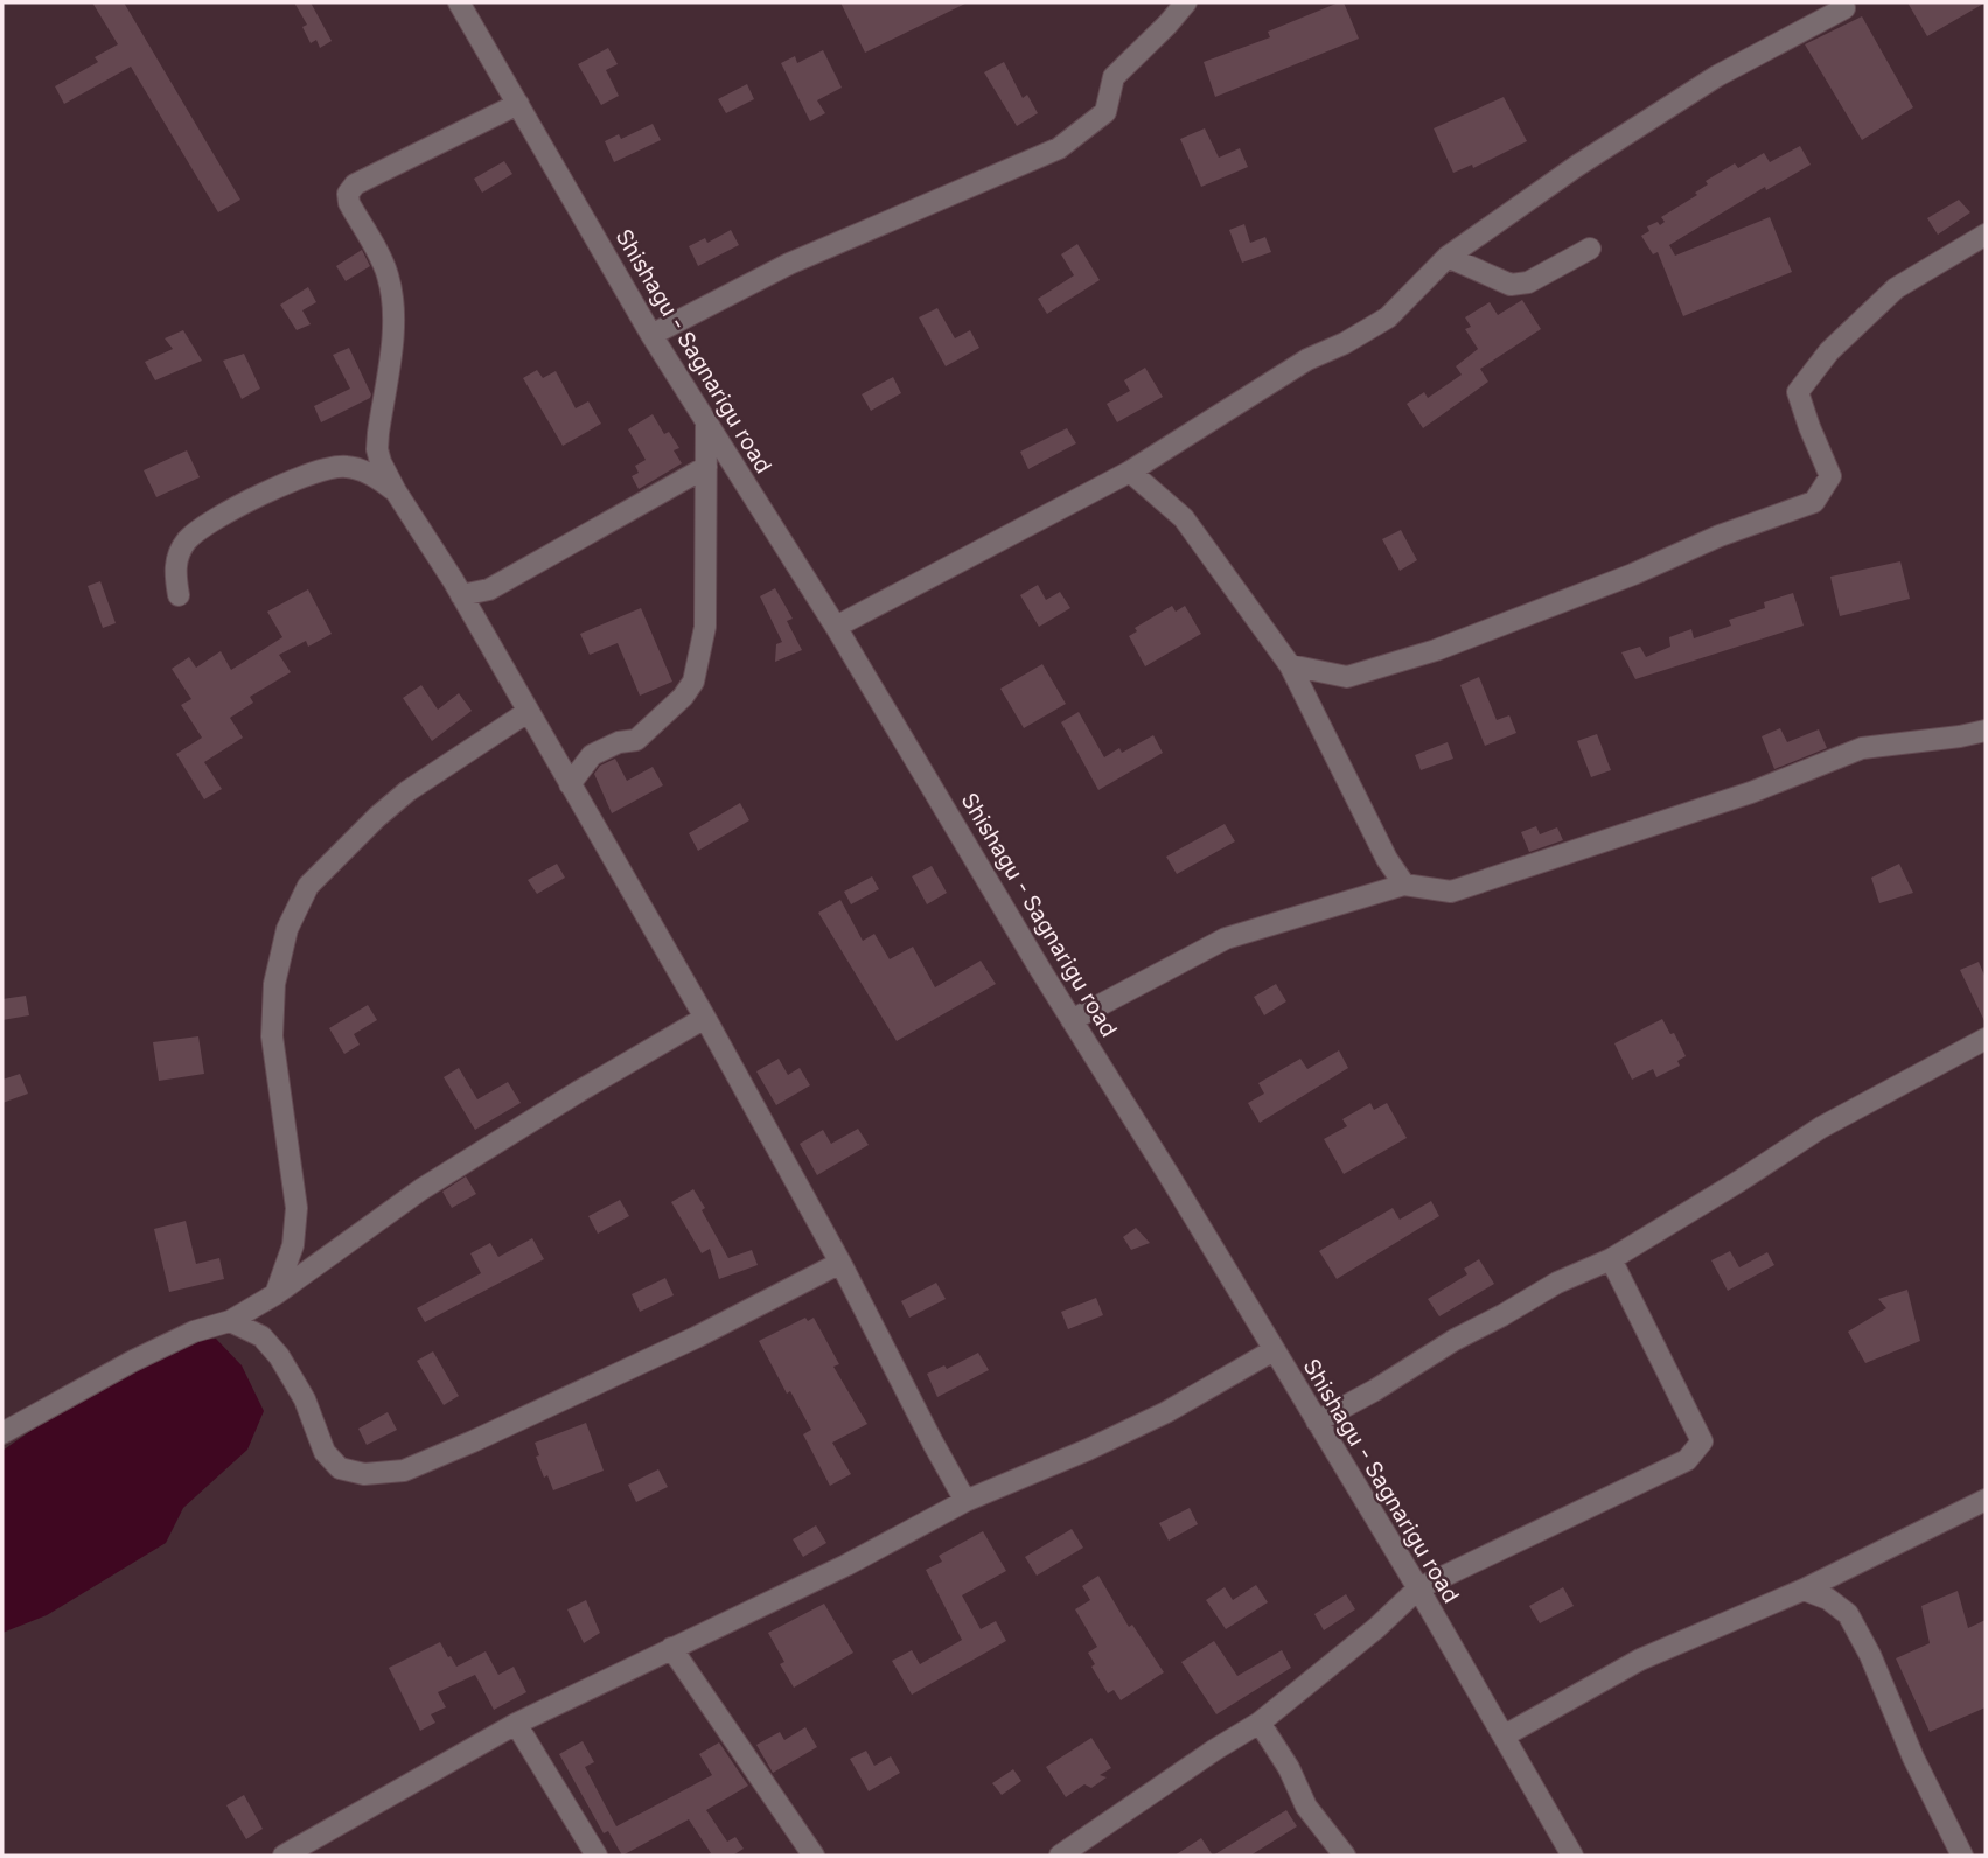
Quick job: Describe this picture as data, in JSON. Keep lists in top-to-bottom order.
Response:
{
  "streets": {
    "street": ["Shishagu - Sagnarigu road"]
  }
}
